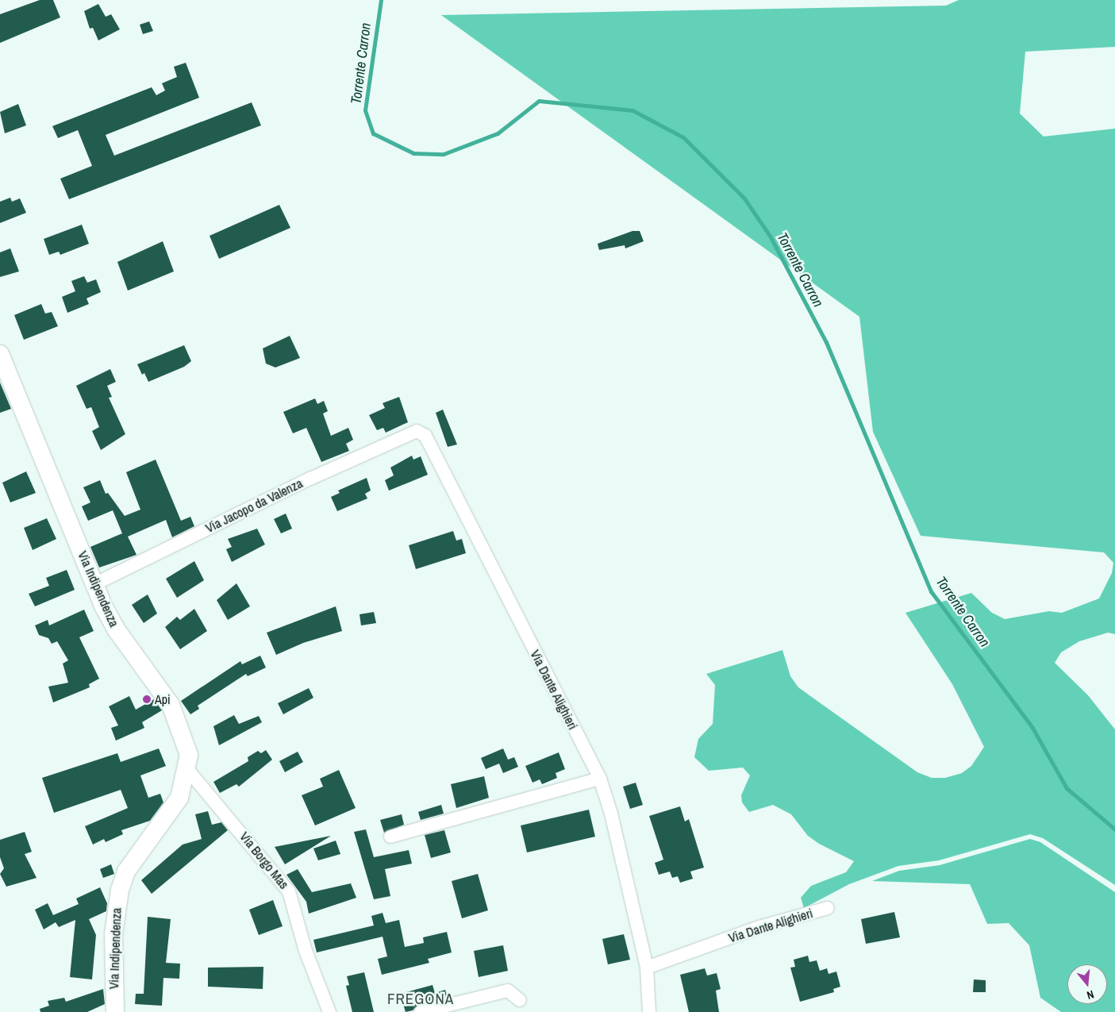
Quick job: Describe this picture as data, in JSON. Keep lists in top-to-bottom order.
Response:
{
  "streets": {
    "main road": ["Via Indipendenza"],
    "street": ["Via Jacopo da Valenza", "Via Dante Alighieri", "Via Borgo Mas"]
  },
  "crossings": [
    ["Via Jacopo da Valenza", "Via Indipendenza"],
    ["Via Jacopo da Valenza", "Via Dante Alighieri"],
    ["Via Indipendenza", "Via Borgo Mas"]
  ],
  "districts": ["FREGONA"],
  "water": ["Torrente Carron"],
  "places": ["Api"],
  "north": "bottom"
}
